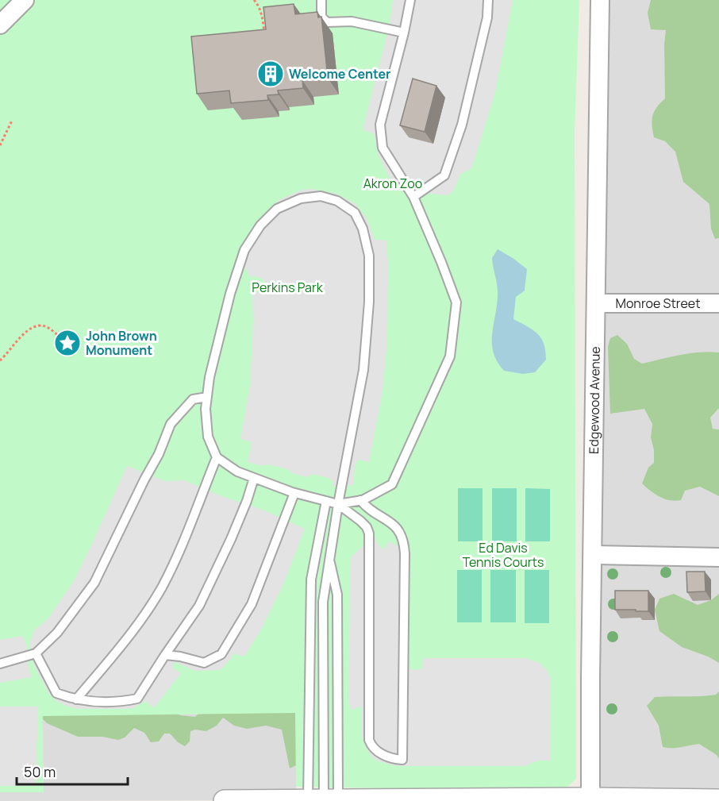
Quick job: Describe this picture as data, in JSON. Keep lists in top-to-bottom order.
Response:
{
  "streets": {
    "street": ["Monroe Street", "Edgewood Avenue"]
  },
  "crossings": [
    ["Monroe Street", "Edgewood Avenue"]
  ],
  "parks": ["Akron Zoo", "Perkins Park", "Ed Davis Tennis Courts"],
  "places": {
    "building": ["Welcome Center"],
    "place": ["John Brown Monument"]
  },
  "scale_bar": "50 m"
}
